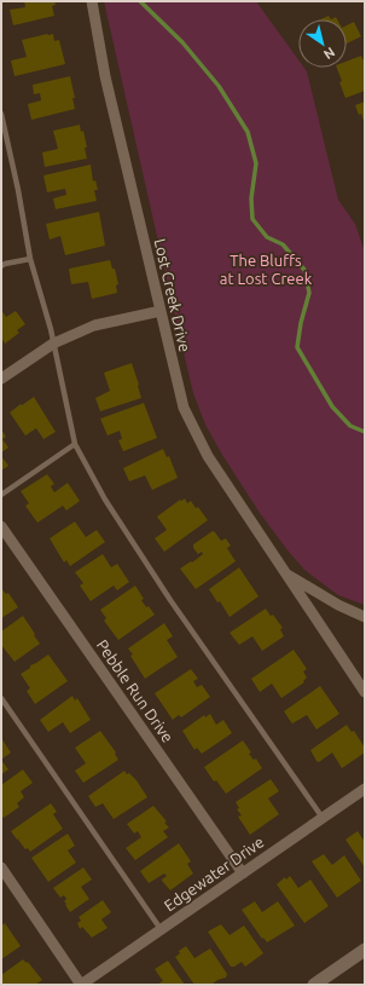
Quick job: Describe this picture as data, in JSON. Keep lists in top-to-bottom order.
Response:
{
  "streets": {
    "street": ["Lost Creek Drive", "Pebble Run Drive", "Edgewater Drive"]
  },
  "crossings": [
    ["Pebble Run Drive", "Edgewater Drive"]
  ],
  "parks": ["The Bluffs at Lost Creek"],
  "north": "bottom right"
}
